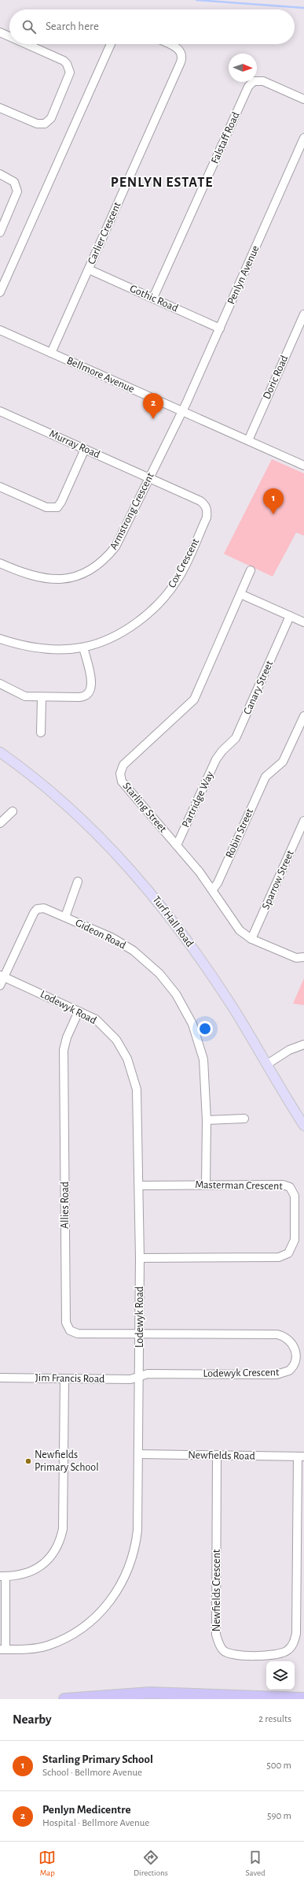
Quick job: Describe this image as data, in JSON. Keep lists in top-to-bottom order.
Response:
{
  "streets": {
    "main road": ["Turf Hall Road"],
    "street": [
      "Falstaff Road",
      "Carlier Crescent",
      "Penlyn Avenue",
      "Gothic Road",
      "Bellmore Avenue",
      "Doric Road",
      "Murray Road",
      "Armstrong Crescent",
      "Cox Crescent",
      "Canary Street",
      "Partridge Way",
      "Starling Street",
      "Robin Street",
      "Sparrow Street",
      "Gideon Road",
      "Lodewyk Road",
      "Masterman Crescent",
      "Allies Road",
      "Lodewyk Crescent",
      "Jim Francis Road",
      "Newfields Road",
      "Newfields Crescent"
    ]
  },
  "crossings": [
    ["Falstaff Road", "Gothic Road"],
    ["Carlier Crescent", "Gothic Road"],
    ["Carlier Crescent", "Bellmore Avenue"],
    ["Penlyn Avenue", "Gothic Road"],
    ["Penlyn Avenue", "Bellmore Avenue"],
    ["Penlyn Avenue", "Armstrong Crescent"],
    ["Bellmore Avenue", "Doric Road"],
    ["Bellmore Avenue", "Armstrong Crescent"],
    ["Murray Road", "Armstrong Crescent"],
    ["Murray Road", "Cox Crescent"],
    ["Armstrong Crescent", "Cox Crescent"],
    ["Canary Street", "Partridge Way"],
    ["Partridge Way", "Starling Street"],
    ["Starling Street", "Robin Street"],
    ["Starling Street", "Sparrow Street"],
    ["Gideon Road", "Lodewyk Road"],
    ["Gideon Road", "Masterman Crescent"],
    ["Lodewyk Road", "Masterman Crescent"],
    ["Lodewyk Road", "Allies Road"],
    ["Lodewyk Road", "Lodewyk Crescent"],
    ["Lodewyk Road", "Jim Francis Road"],
    ["Lodewyk Road", "Newfields Road"],
    ["Allies Road", "Lodewyk Crescent"],
    ["Lodewyk Crescent", "Jim Francis Road"],
    ["Newfields Road", "Newfields Crescent"]
  ],
  "districts": ["PENLYN ESTATE"],
  "places": ["Newfields Primary School"],
  "north": "right",
  "page": {
    "search": "Search here",
    "pins": ["2", "1"],
    "heading": ["Nearby", "2 results"],
    "list": [
      {
        "mark": "1",
        "name": "Starling Primary School",
        "note": "School · Bellmore Avenue",
        "value": "500 m"
      },
      {
        "mark": "2",
        "name": "Penlyn Medicentre",
        "note": "Hospital · Bellmore Avenue",
        "value": "590 m"
      }
    ],
    "nav": ["Map", "Directions", "Saved"]
  }
}
